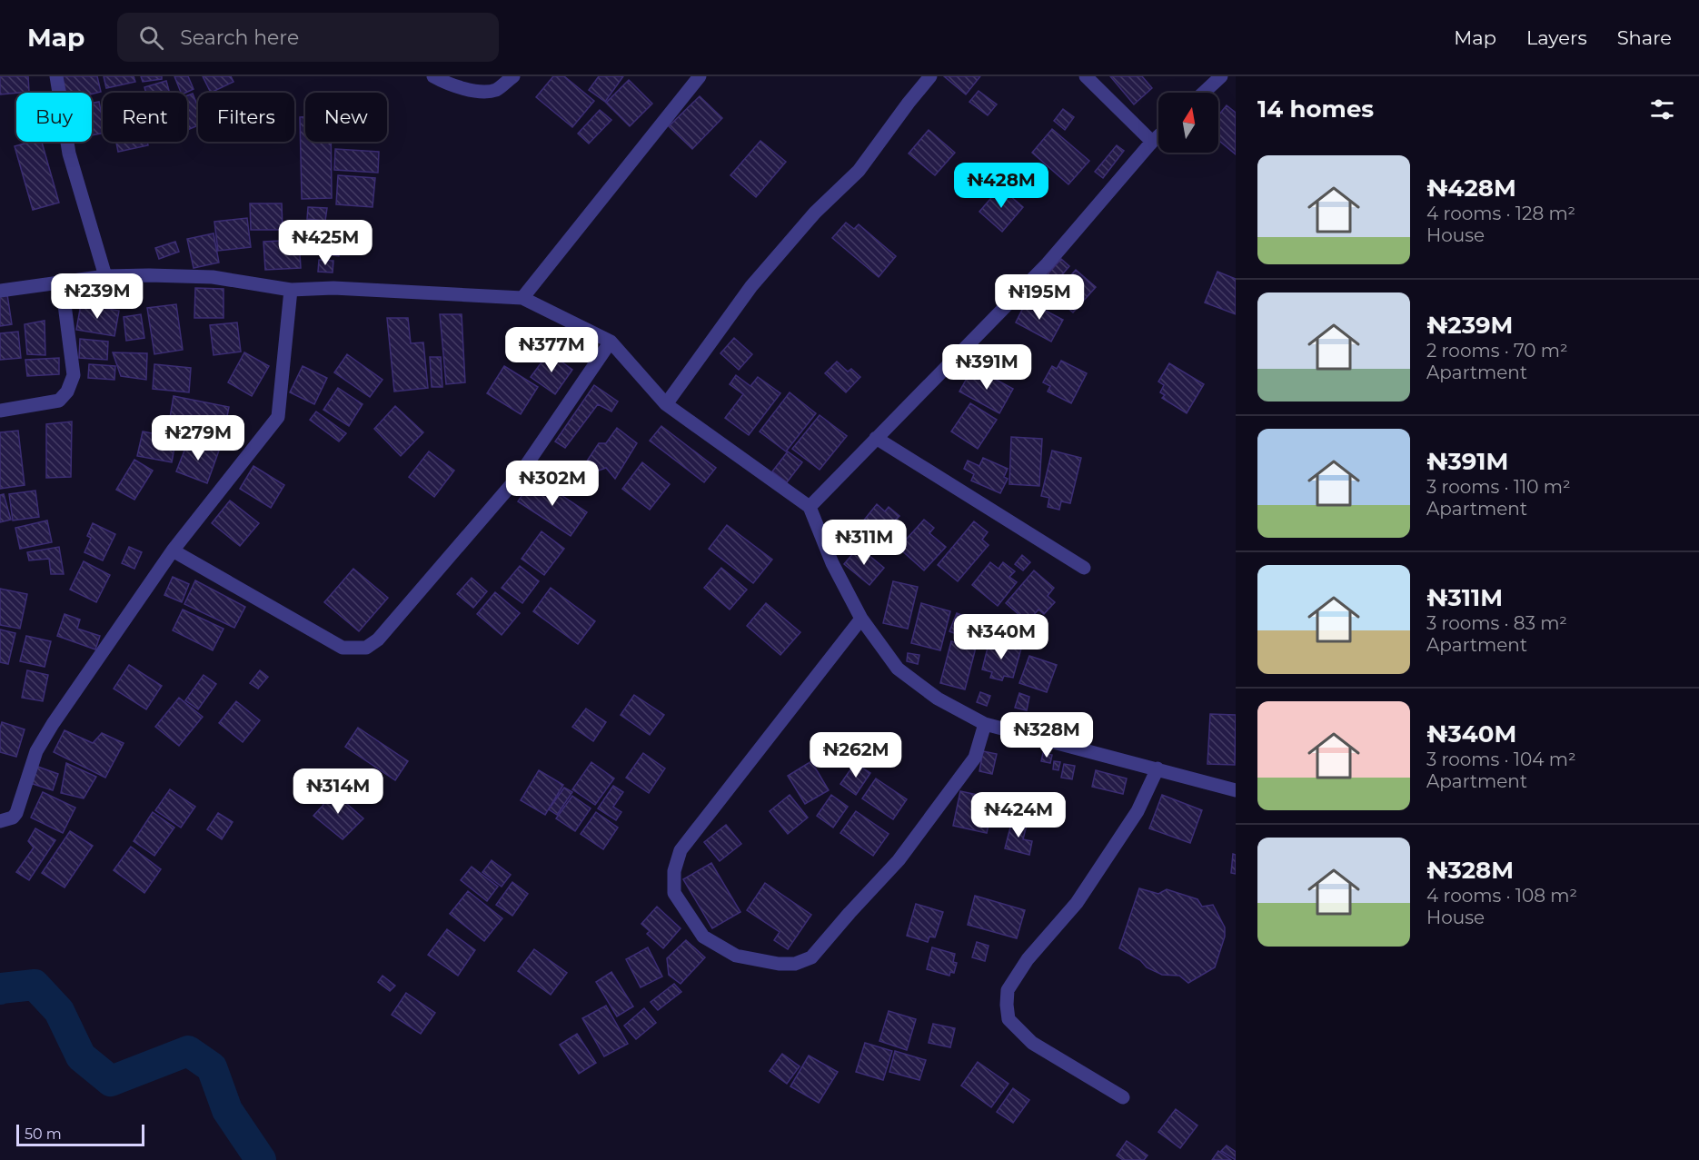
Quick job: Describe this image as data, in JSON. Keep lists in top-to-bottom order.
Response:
{
  "scale_bar": "50 m",
  "north": "top",
  "page": {
    "header": "Map",
    "search": "Search here",
    "nav": ["Map", "Layers", "Share"],
    "heading": "14 homes",
    "chip": [
      "Buy",
      "Rent",
      "Filters",
      "New"
    ],
    "list": [
      {
        "name": "₦428M",
        "note": "4 rooms · 128 m² · House"
      },
      {
        "name": "₦239M",
        "note": "2 rooms · 70 m² · Apartment"
      },
      {
        "name": "₦391M",
        "note": "3 rooms · 110 m² · Apartment"
      },
      {
        "name": "₦311M",
        "note": "3 rooms · 83 m² · Apartment"
      },
      {
        "name": "₦340M",
        "note": "3 rooms · 104 m² · Apartment"
      },
      {
        "name": "₦328M",
        "note": "4 rooms · 108 m² · House"
      }
    ],
    "price": [
      "₦428M",
      "₦425M",
      "₦239M",
      "₦195M",
      "₦377M",
      "₦391M",
      "₦279M",
      "₦302M",
      "₦311M",
      "₦340M",
      "₦328M",
      "₦262M",
      "₦314M",
      "₦424M"
    ],
    "scale": "50 m"
  }
}
